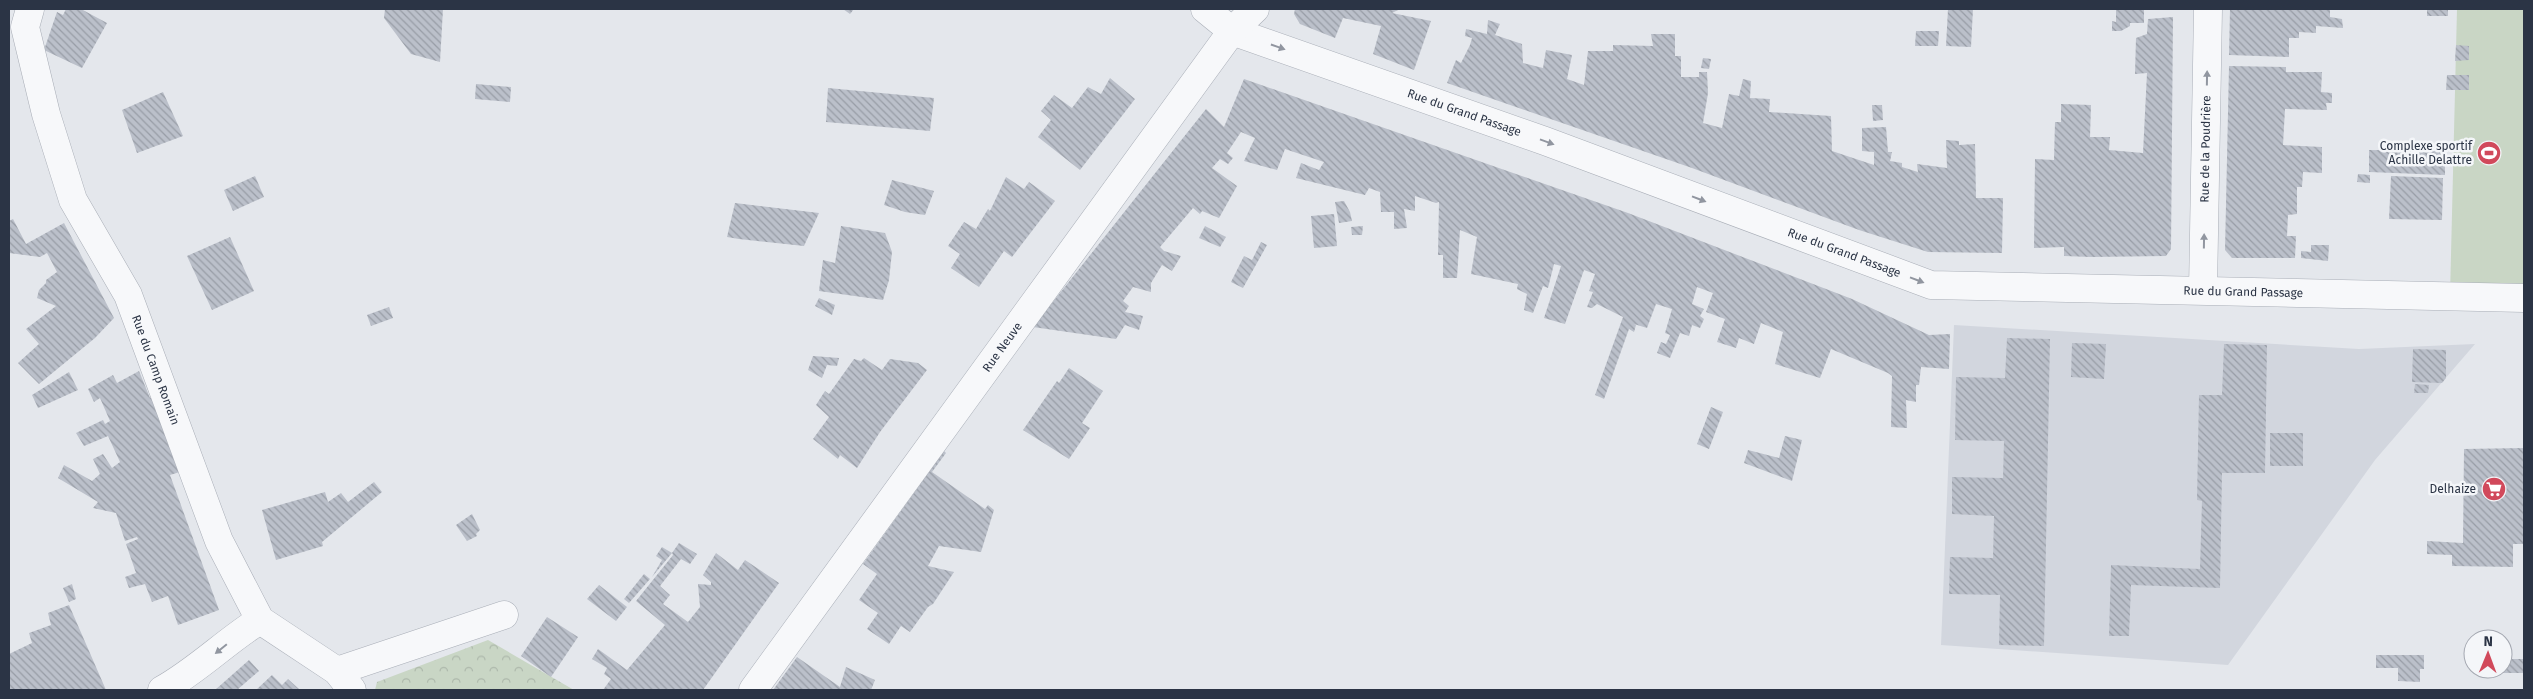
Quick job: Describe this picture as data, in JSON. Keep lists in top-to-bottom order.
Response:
{
  "streets": {
    "street": [
      "Rue du Grand Passage",
      "Rue de la Poudrière",
      "Rue Neuve",
      "Rue du Camp Romain"
    ]
  },
  "crossings": [
    ["Rue du Grand Passage", "Rue de la Poudrière"],
    ["Rue du Grand Passage", "Rue Neuve"]
  ],
  "one_way": ["Rue du Grand Passage", "Rue de la Poudrière"],
  "places": {
    "sports": ["Complexe sportif Achille Delattre"],
    "supermarket": ["Delhaize"]
  },
  "north": "top"
}
